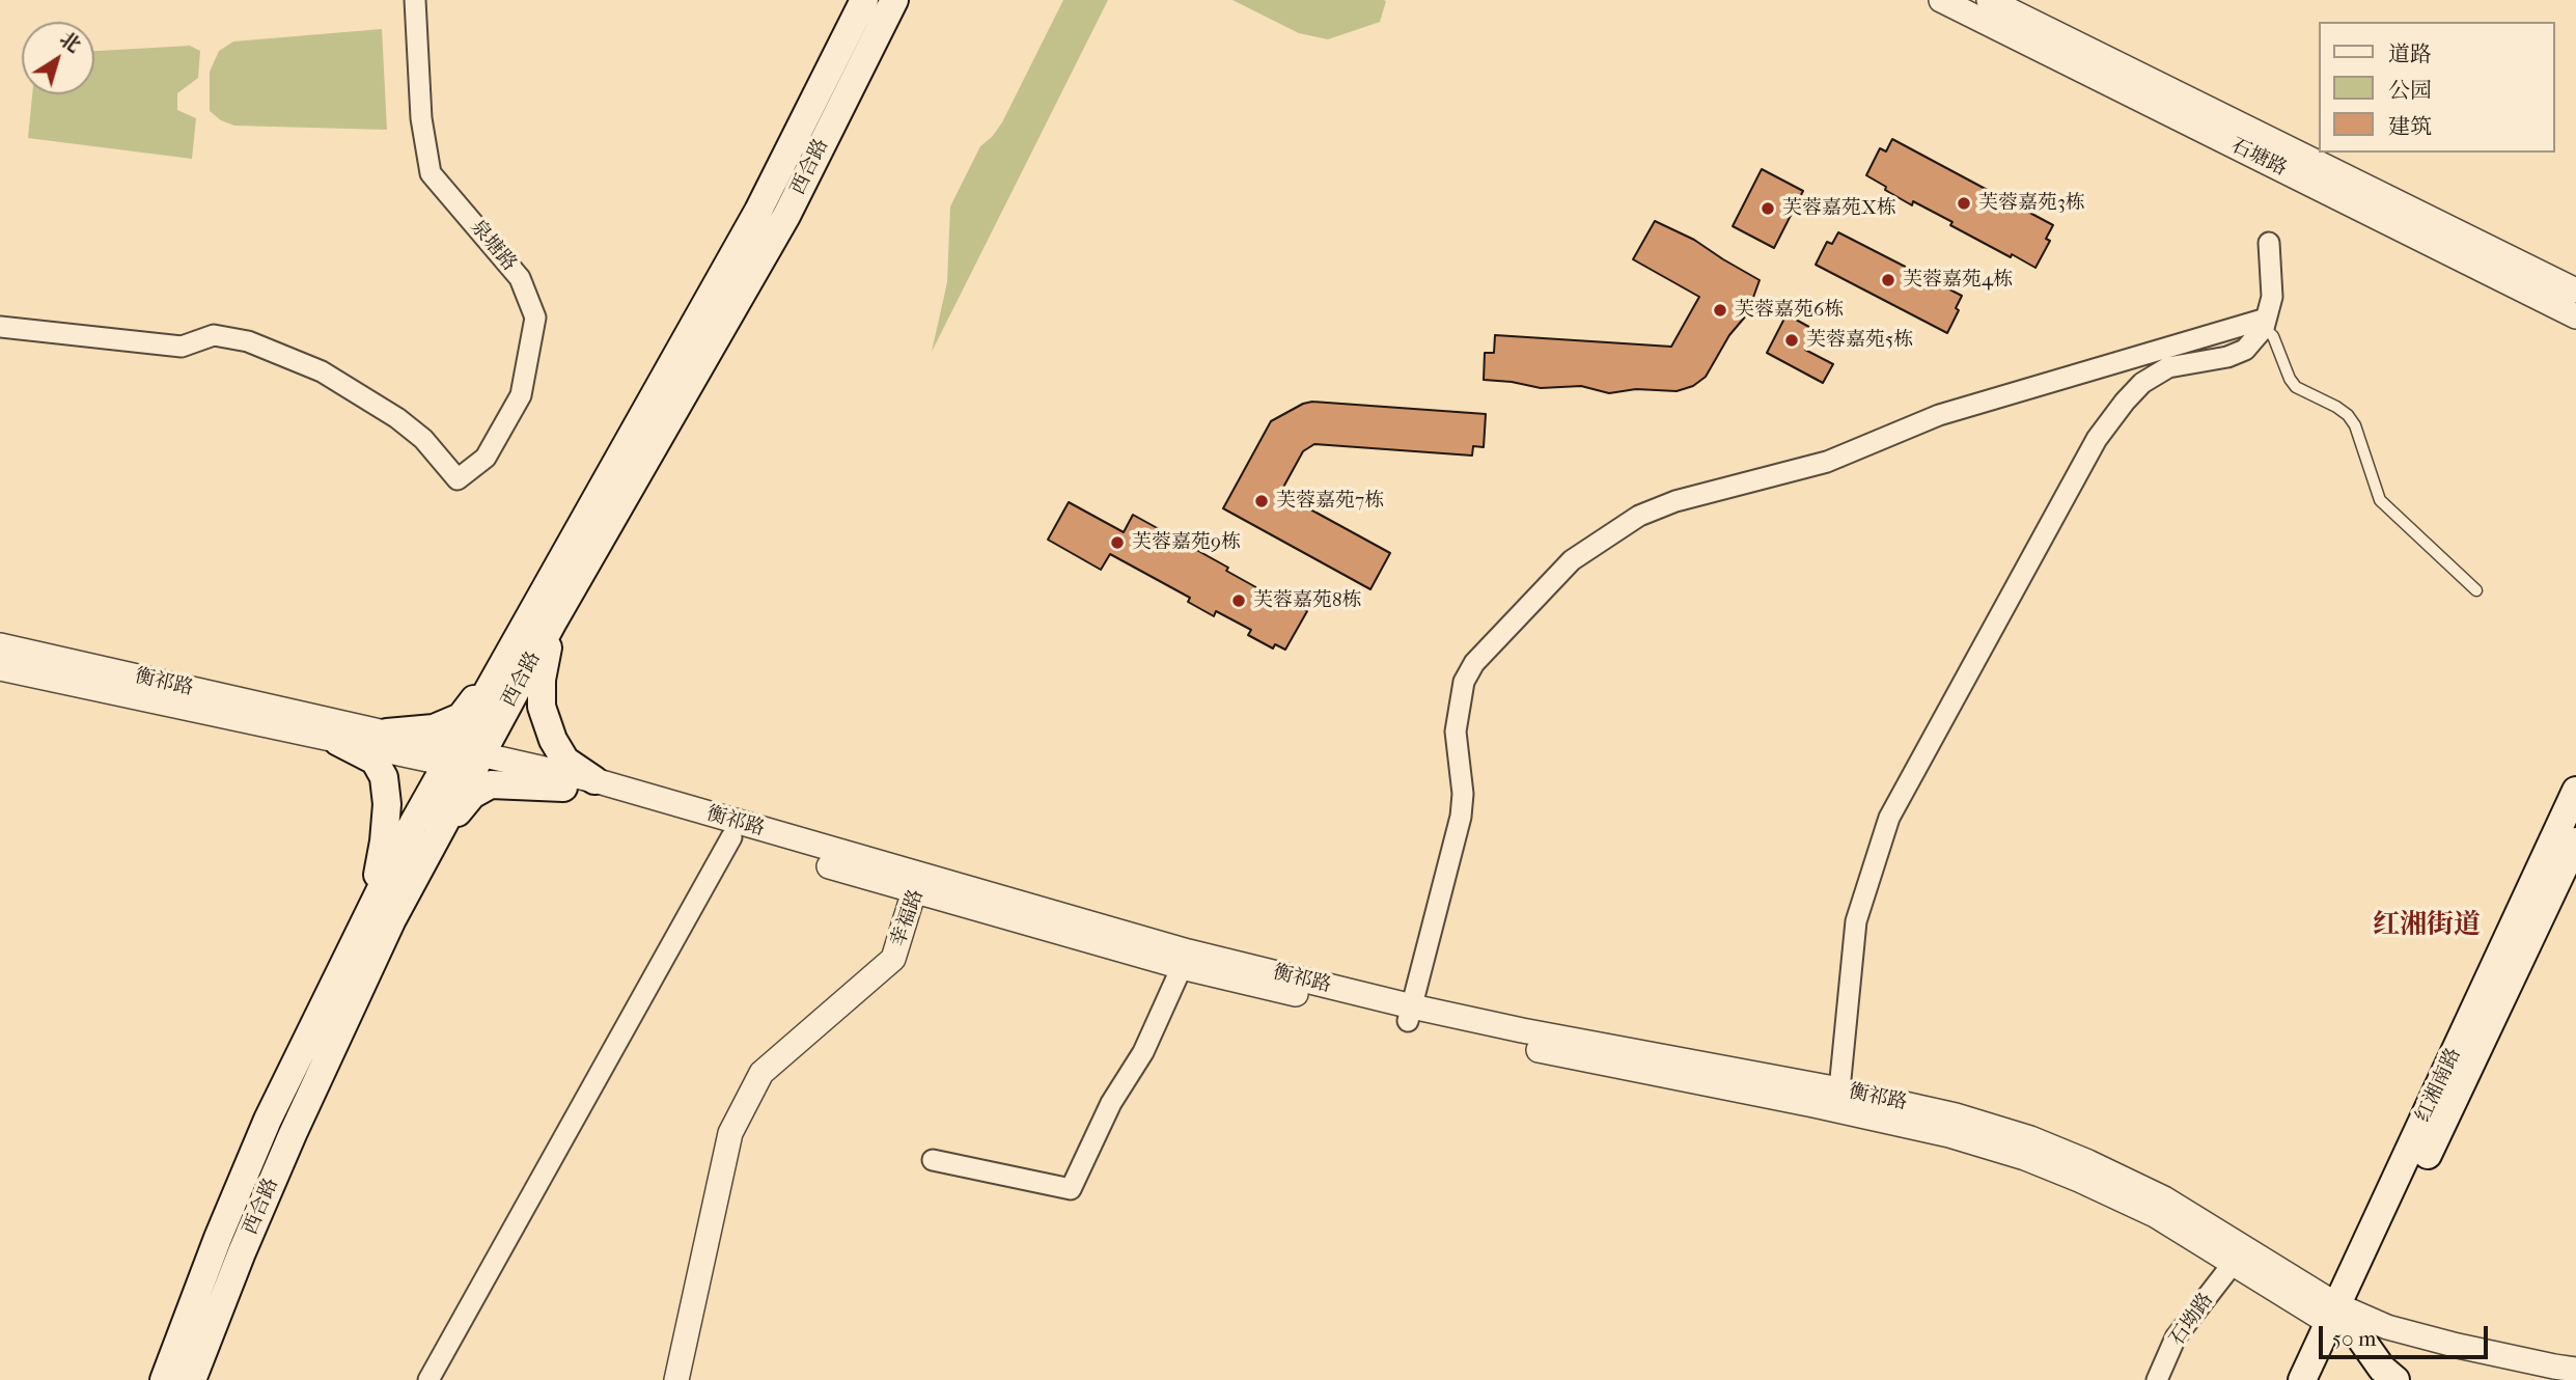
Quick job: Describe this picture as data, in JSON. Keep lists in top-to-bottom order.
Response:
{
  "streets": {
    "main road": ["西合路", "红湘南路"],
    "street": [
      "石塘路",
      "泉塘路",
      "衡祁路",
      "幸福路",
      "石坳路"
    ]
  },
  "crossings": [
    ["西合路", "衡祁路"],
    ["衡祁路", "幸福路"],
    ["衡祁路", "红湘南路"],
    ["衡祁路", "石坳路"]
  ],
  "districts": ["红湘街道"],
  "places": [
    "芙蓉嘉苑3栋",
    "芙蓉嘉苑X栋",
    "芙蓉嘉苑4栋",
    "芙蓉嘉苑6栋",
    "芙蓉嘉苑5栋",
    "芙蓉嘉苑7栋",
    "芙蓉嘉苑9栋",
    "芙蓉嘉苑8栋"
  ],
  "legend": ["道路", "公园", "建筑"],
  "scale_bar": "50 m",
  "north": "top right"
}
